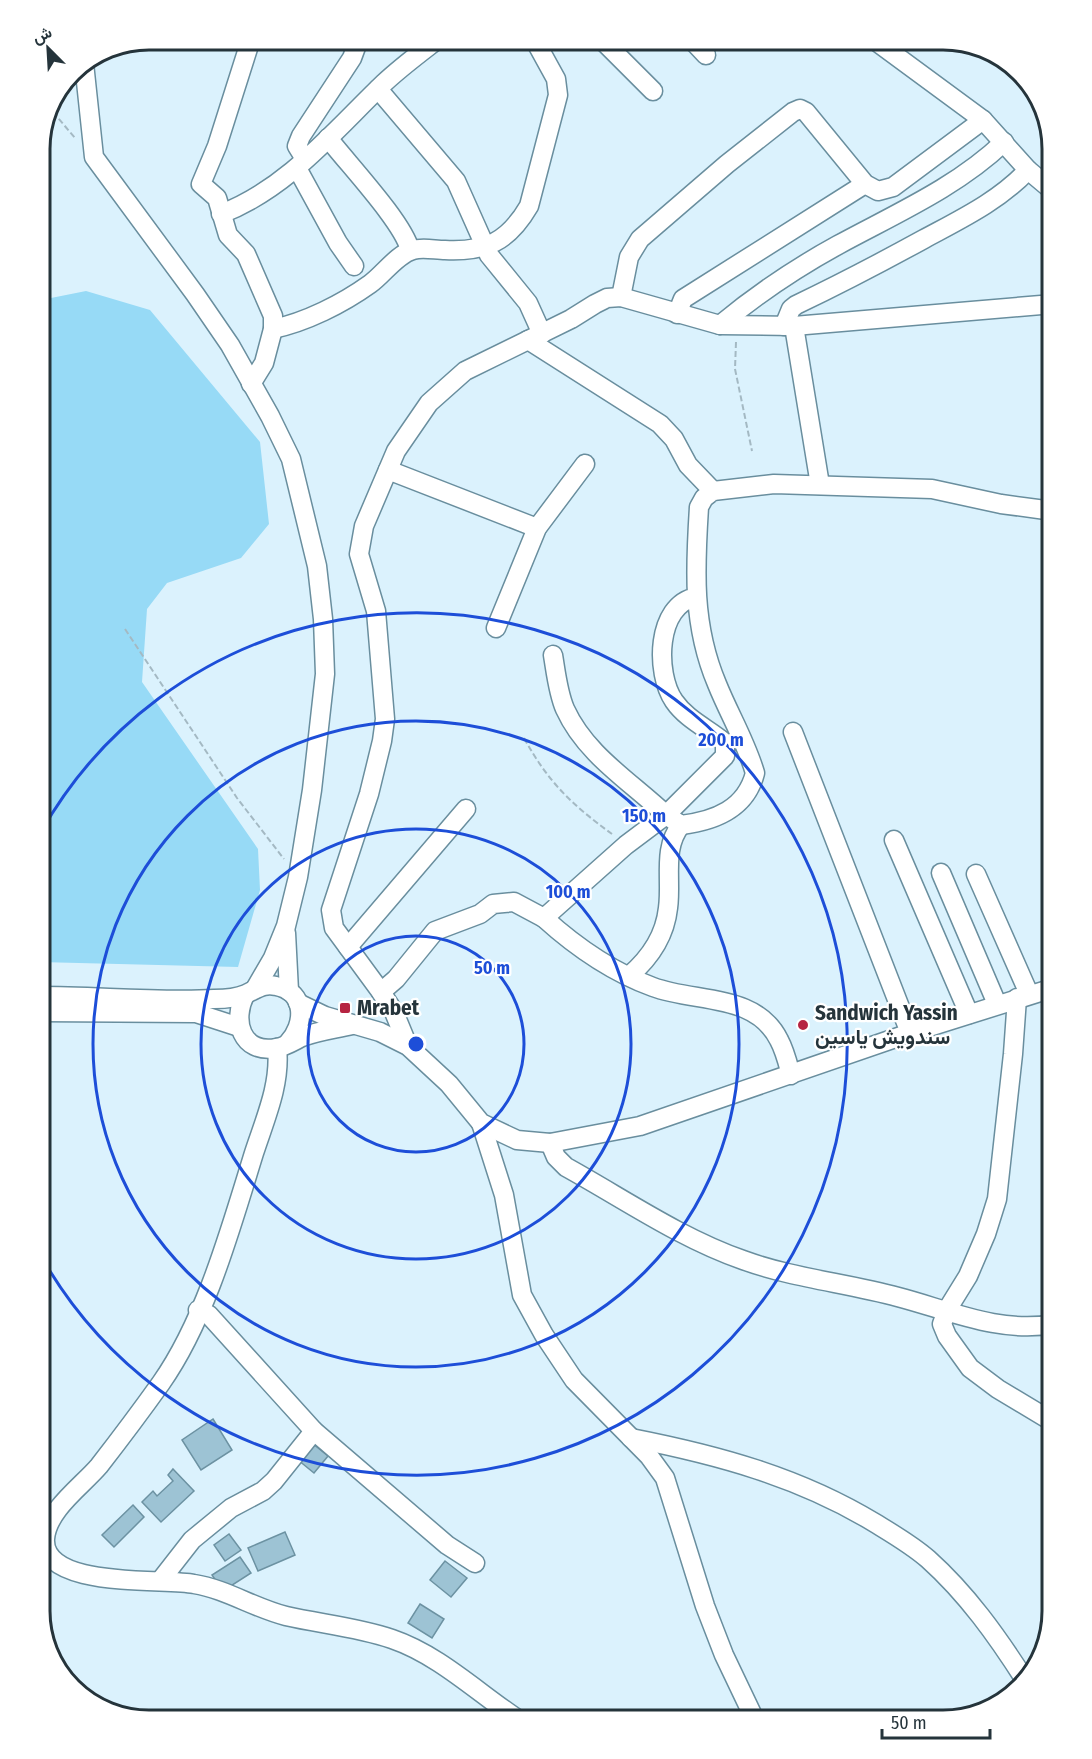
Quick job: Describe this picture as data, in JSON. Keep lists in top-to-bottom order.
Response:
{
  "places": {
    "transit": ["Mrabet"],
    "other": ["Sandwich Yassin سندويش ياسين"]
  },
  "scale_bar": "50 m",
  "north": "top left",
  "rings": [
    "200 m",
    "150 m",
    "100 m",
    "50 m"
  ]
}
